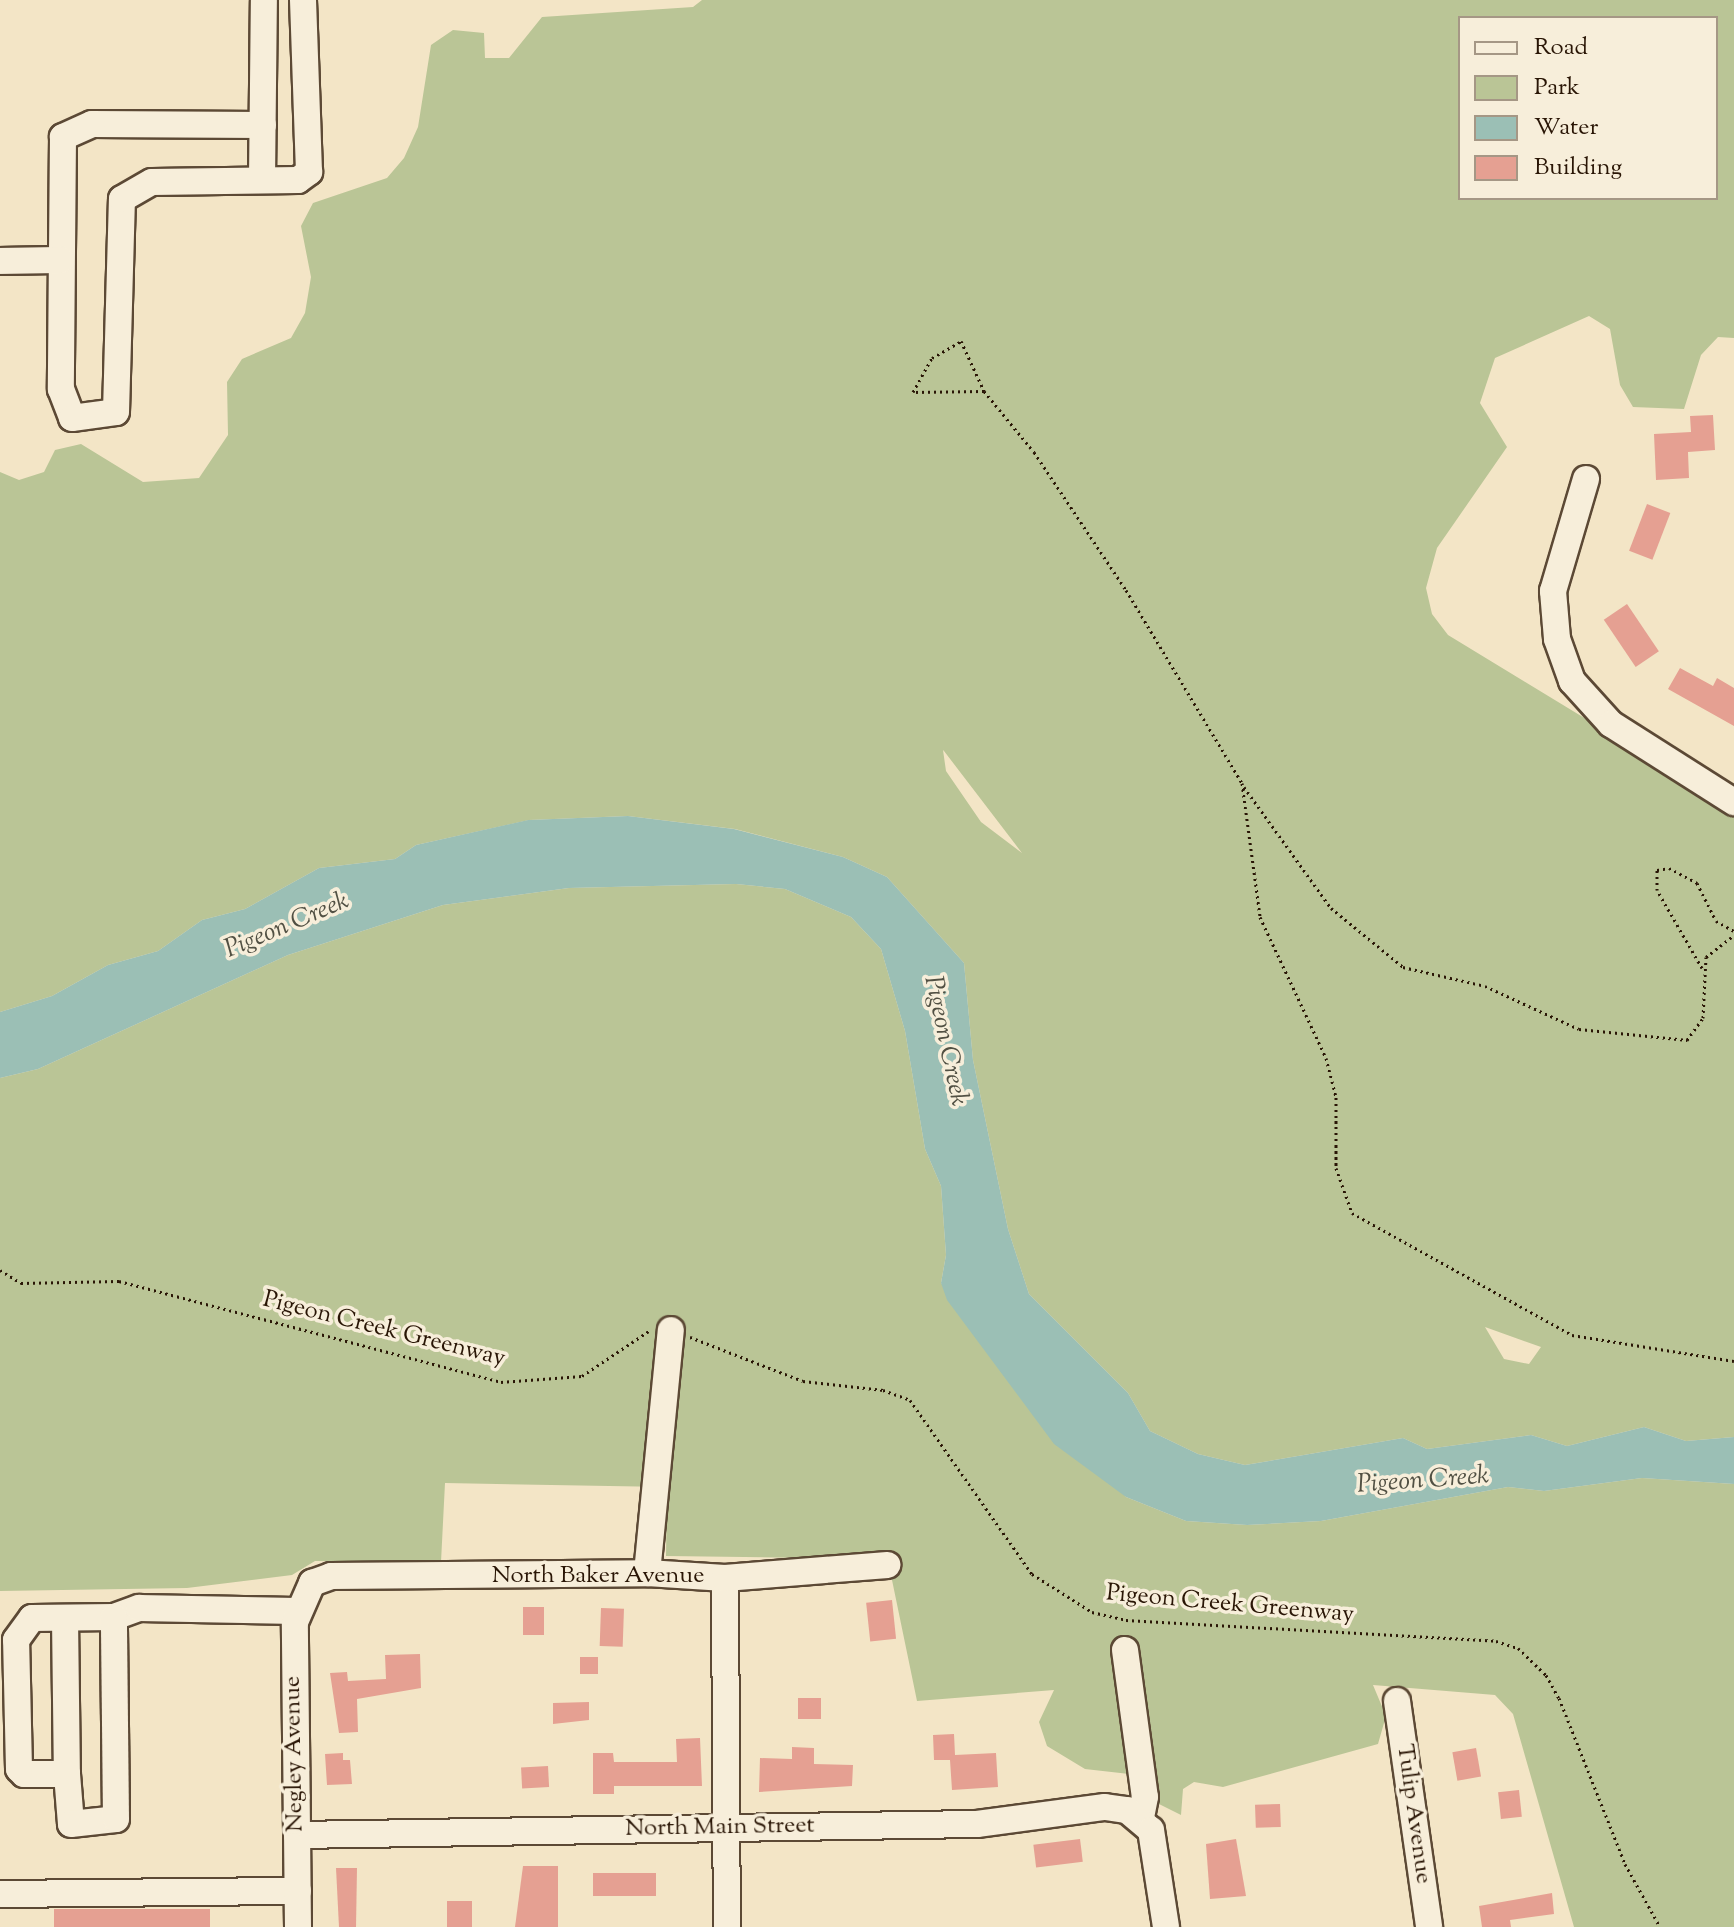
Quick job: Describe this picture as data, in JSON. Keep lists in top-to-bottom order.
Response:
{
  "streets": {
    "street": [
      "North Baker Avenue",
      "Negley Avenue",
      "Tulip Avenue",
      "North Main Street"
    ],
    "path": ["Pigeon Creek Greenway"]
  },
  "crossings": [
    ["North Baker Avenue", "Negley Avenue"],
    ["Negley Avenue", "North Main Street"]
  ],
  "water": ["Pigeon Creek"],
  "legend": [
    "Road",
    "Park",
    "Water",
    "Building"
  ]
}
